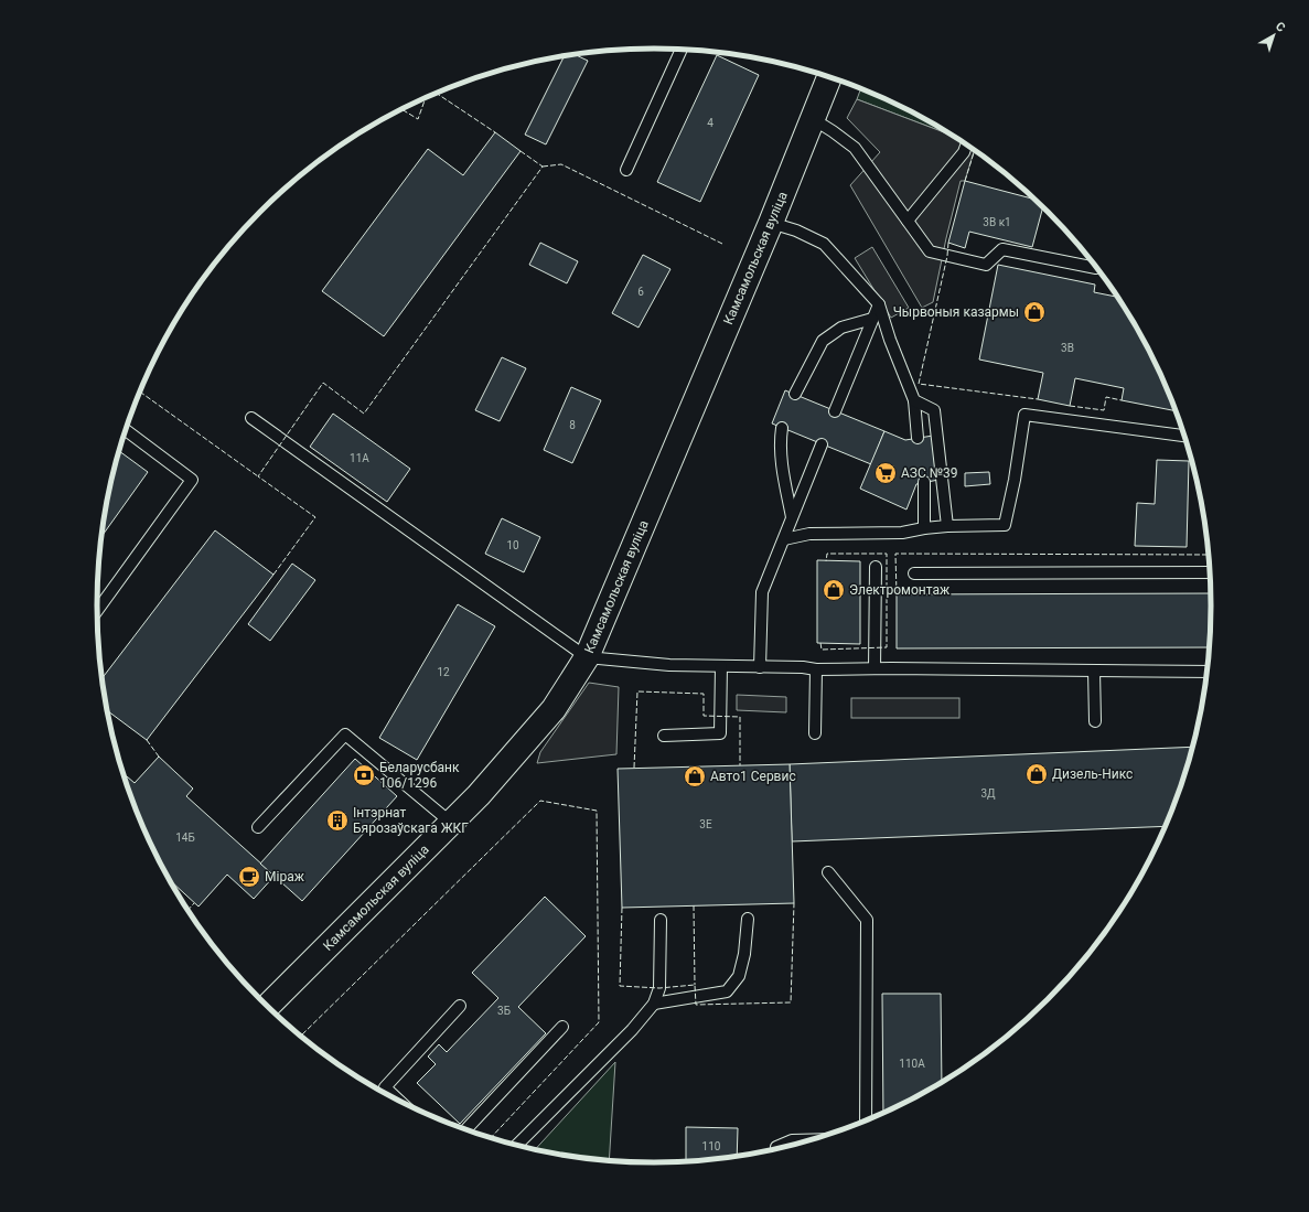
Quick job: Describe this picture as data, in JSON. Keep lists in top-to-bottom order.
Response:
{
  "streets": {
    "main road": ["Камсамольская вуліца"]
  },
  "places": {
    "shop": [
      "Чырвоныя казармы",
      "Электромонтаж",
      "Дизель-Никс",
      "Авто1 Сервис"
    ],
    "supermarket": ["АЗС №39"],
    "bank": ["Беларусбанк 106/1296"],
    "building": ["Інтэрнат Бярозаўскага ЖКГ"],
    "cafe": ["Міраж"]
  },
  "house_numbers": [
    "4",
    "3В к1",
    "6",
    "3В",
    "8",
    "11А",
    "10",
    "12",
    "3Д",
    "3Е",
    "14Б",
    "3Б",
    "110А",
    "110"
  ],
  "north": "top right"
}
